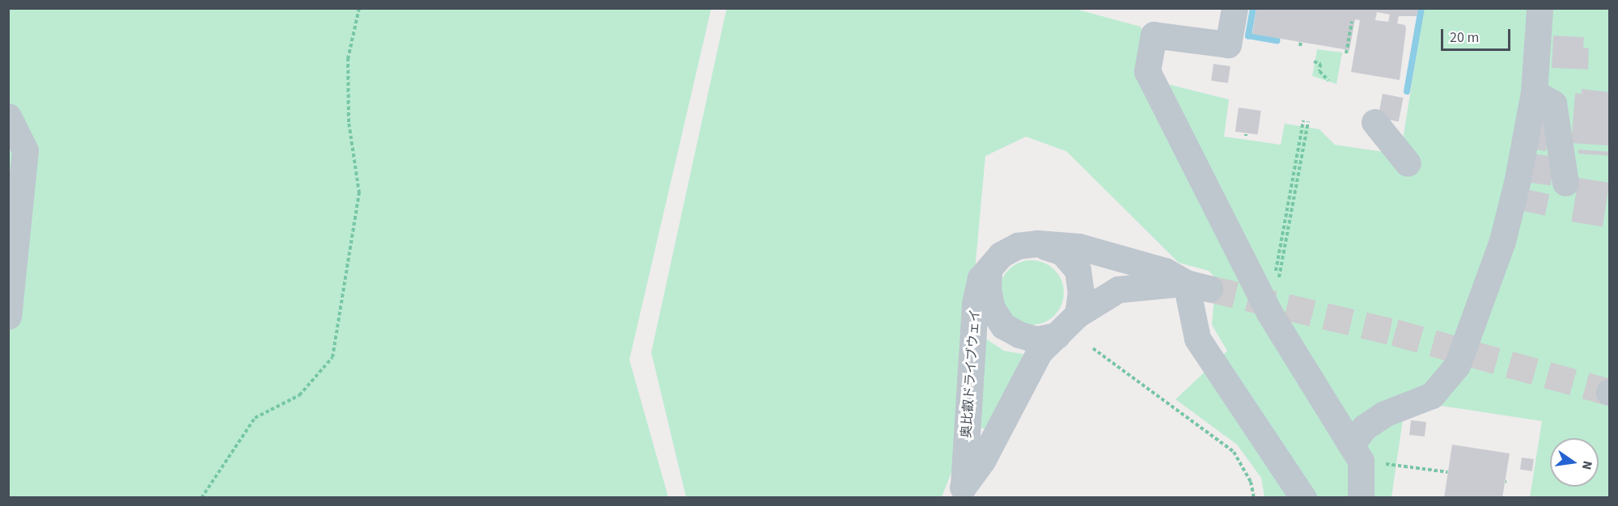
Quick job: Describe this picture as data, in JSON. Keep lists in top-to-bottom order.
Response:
{
  "streets": {
    "street": ["奥比叡ドライブウェイ"]
  },
  "scale_bar": "20 m",
  "north": "right"
}
